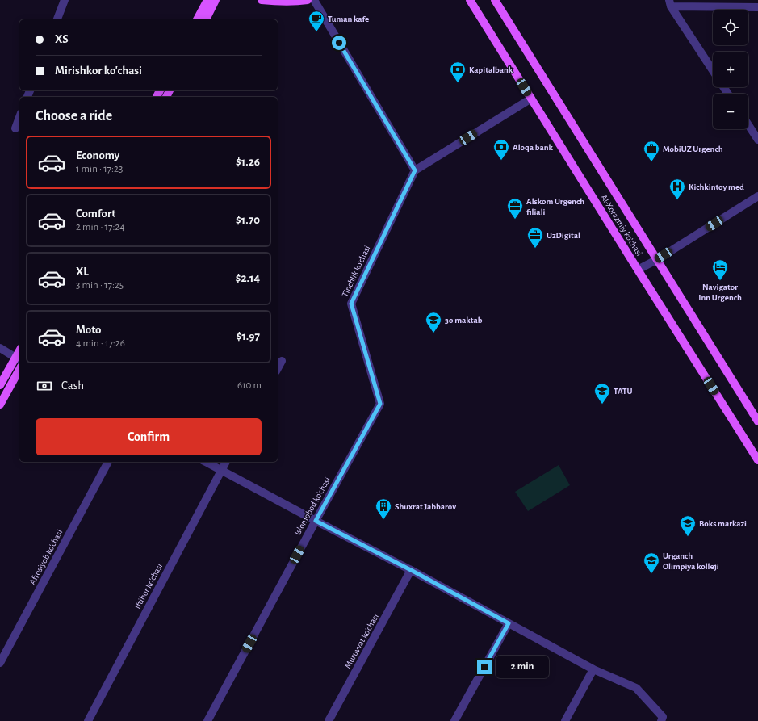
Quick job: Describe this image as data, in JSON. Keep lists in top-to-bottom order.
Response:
{
  "streets": {
    "main road": ["Al-Xorazmiy ko’chasi"],
    "street": [
      "Tinchlik ko'chasi",
      "Islomobod ko'chasi",
      "Afrosiyob ko'chasi",
      "Iftihor ko'chasi",
      "Muruvvat ko'chasi"
    ]
  },
  "crossings": [
    ["Tinchlik ko'chasi", "Islomobod ko'chasi"]
  ],
  "places": {
    "cafe": ["Tuman kafe"],
    "bank": ["Kapitalbank", "Aloqa bank"],
    "office": ["MobiUZ Urgench", "Alskom Urgench filiali", "UzDigital"],
    "hospital": ["Kichkintoy med"],
    "hotel": ["Navigator Inn Urgench"],
    "school or university": [
      "30 maktab",
      "TATU",
      "Boks markazi",
      "Urganch Olimpiya kolleji"
    ],
    "building": ["Shuxrat Jabbarov"]
  },
  "page": {
    "map_buttons": ["+", "−"],
    "banner": ["XS", "Mirishkor ko'chasi"],
    "heading": "Choose a ride",
    "list": [
      {
        "name": "Economy",
        "note": "1 min · 17:23",
        "value": "$1.26"
      },
      {
        "name": "Comfort",
        "note": "2 min · 17:24",
        "value": "$1.70"
      },
      {
        "name": "XL",
        "note": "3 min · 17:25",
        "value": "$2.14"
      },
      {
        "name": "Moto",
        "note": "4 min · 17:26",
        "value": "$1.97"
      }
    ],
    "pay": ["Cash", "610 m"],
    "buttons": "Confirm",
    "bubble": "2 min"
  }
}
